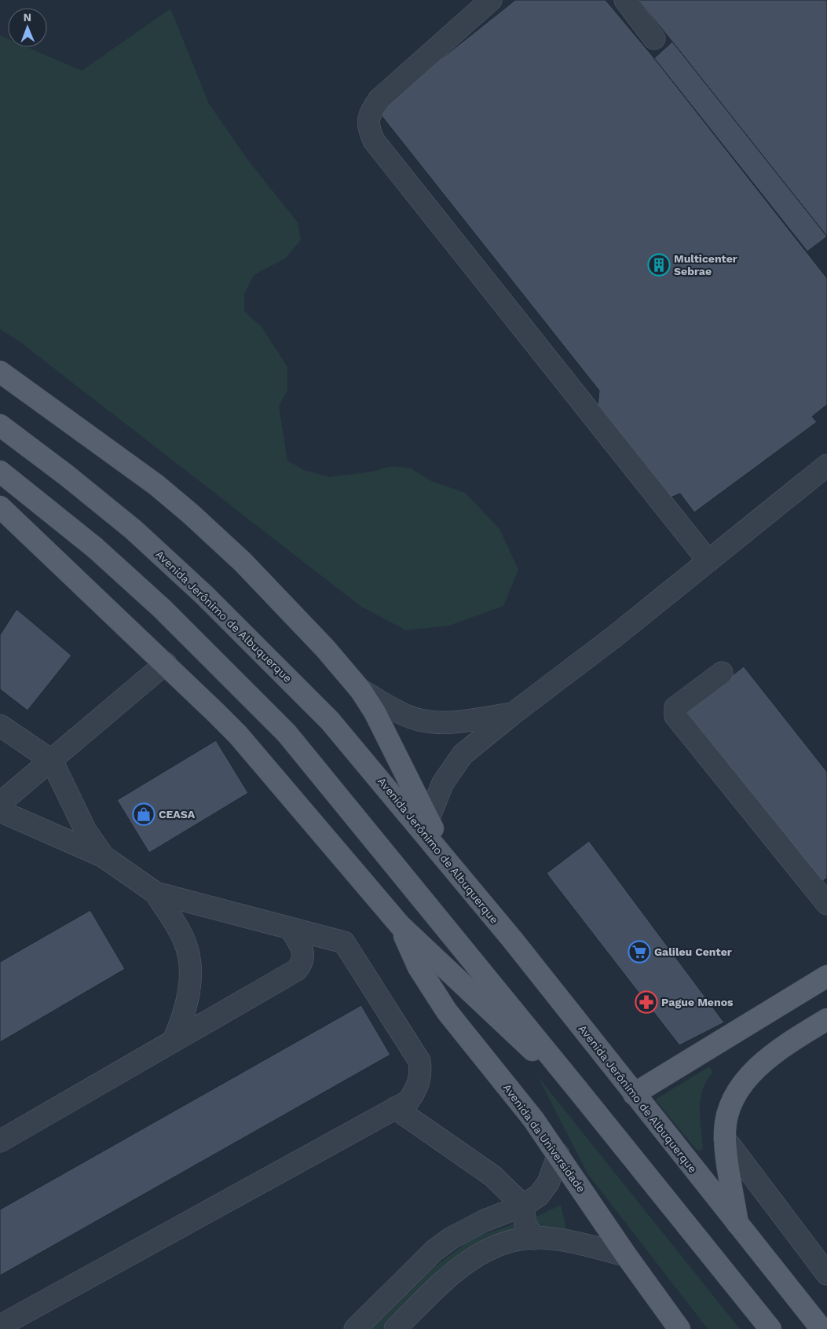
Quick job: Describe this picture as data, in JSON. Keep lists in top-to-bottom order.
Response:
{
  "streets": {
    "main road": ["Avenida Jerônimo de Albuquerque", "Avenida da Universidade"]
  },
  "places": {
    "building": ["Multicenter Sebrae"],
    "shop": ["CEASA"],
    "supermarket": ["Galileu Center"],
    "pharmacy": ["Pague Menos"]
  },
  "north": "top"
}
